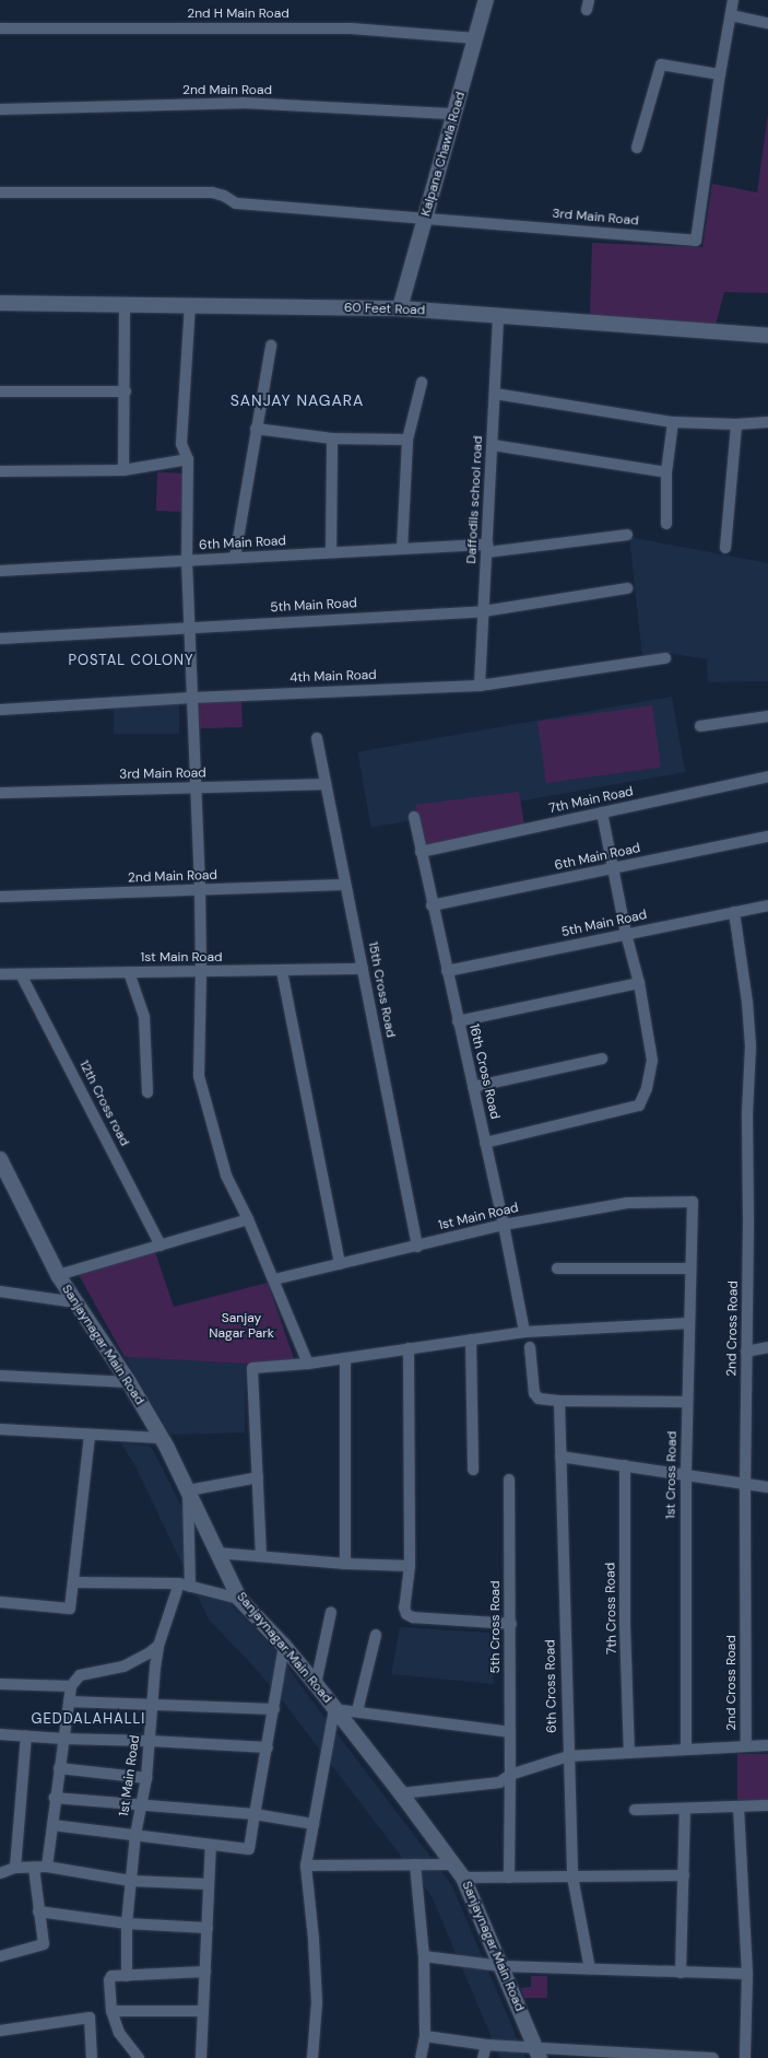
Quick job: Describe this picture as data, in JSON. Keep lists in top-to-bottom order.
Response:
{
  "streets": {
    "street": [
      "2nd H Main Road",
      "2nd Main Road",
      "Kalpana Chawla Road",
      "3rd Main Road",
      "60 Feet Road",
      "Daffodils school road",
      "6th Main Road",
      "5th Main Road",
      "4th Main Road",
      "7th Main Road",
      "1st Main Road",
      "15th Cross Road",
      "16th Cross Road",
      "12th Cross road",
      "2nd Cross Road",
      "Sanjaynagar Main Road",
      "1st Cross Road",
      "7th Cross Road",
      "5th Cross Road",
      "6th Cross Road"
    ]
  },
  "crossings": [
    ["2nd H Main Road", "Kalpana Chawla Road"],
    ["2nd Main Road", "Kalpana Chawla Road"],
    ["2nd Main Road", "15th Cross Road"],
    ["Kalpana Chawla Road", "3rd Main Road"],
    ["Kalpana Chawla Road", "60 Feet Road"],
    ["3rd Main Road", "15th Cross Road"],
    ["60 Feet Road", "Daffodils school road"],
    ["Daffodils school road", "6th Main Road"],
    ["Daffodils school road", "5th Main Road"],
    ["Daffodils school road", "4th Main Road"],
    ["6th Main Road", "16th Cross Road"],
    ["5th Main Road", "16th Cross Road"],
    ["5th Main Road", "2nd Cross Road"],
    ["7th Main Road", "16th Cross Road"],
    ["1st Main Road", "15th Cross Road"],
    ["1st Main Road", "16th Cross Road"],
    ["1st Main Road", "12th Cross road"],
    ["1st Main Road", "1st Cross Road"]
  ],
  "districts": ["SANJAY NAGARA", "POSTAL COLONY", "GEDDALAHALLI"],
  "parks": ["Sanjay Nagar Park"]
}
